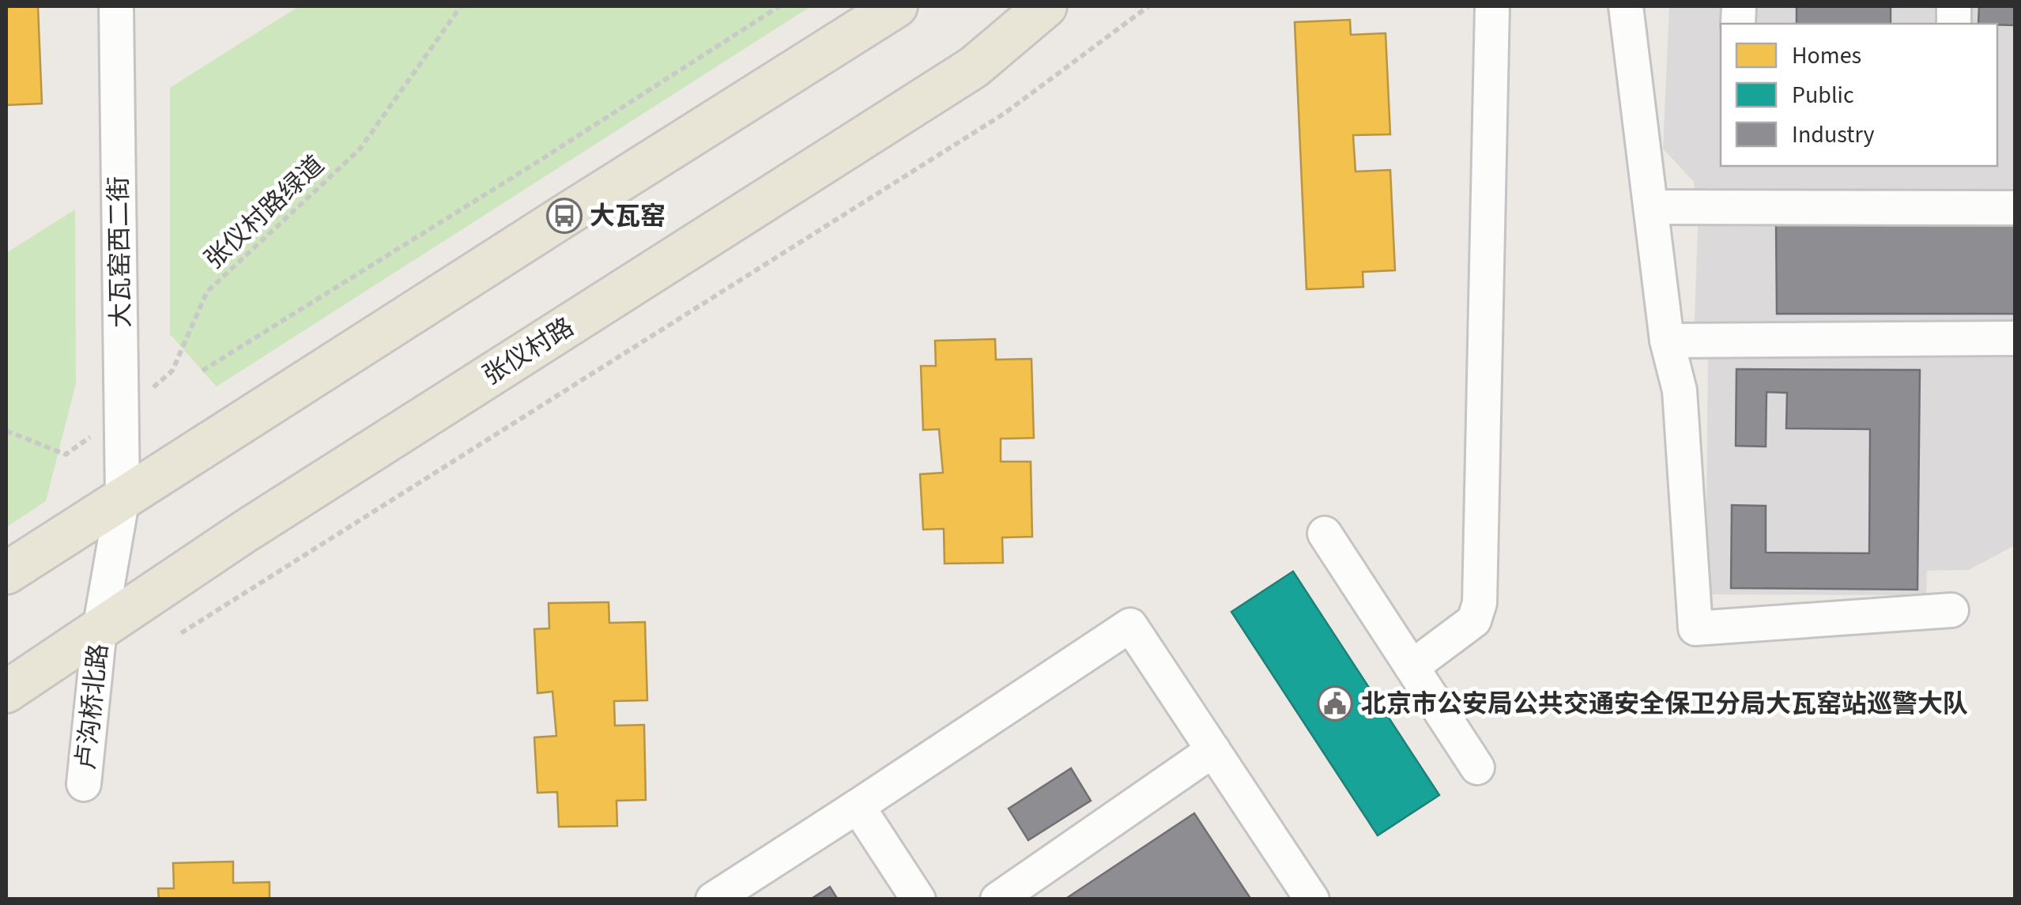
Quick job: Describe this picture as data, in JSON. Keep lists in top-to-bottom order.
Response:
{
  "streets": {
    "main road": ["张仪村路"],
    "street": ["大瓦窑西二街", "卢沟桥北路"],
    "path": ["张仪村路绿道"]
  },
  "crossings": [
    ["张仪村路绿道", "大瓦窑西二街"],
    ["大瓦窑西二街", "卢沟桥北路"],
    ["张仪村路", "卢沟桥北路"]
  ],
  "places": {
    "bus stop": ["大瓦窑"],
    "public building": ["北京市公安局公共交通安全保卫分局大瓦窑站巡警大队"]
  },
  "legend": ["Homes", "Public", "Industry"]
}
